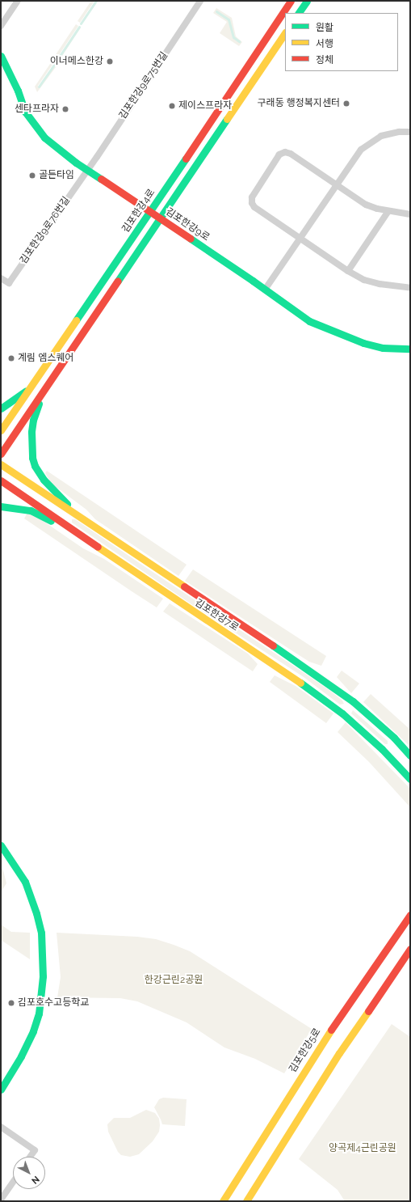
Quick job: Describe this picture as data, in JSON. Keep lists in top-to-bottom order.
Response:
{
  "streets": {
    "street": [
      "김포한강9로75번길",
      "김포한강4로",
      "김포한강9로",
      "김포한강9로76번길",
      "김포한강7로",
      "김포한강5로"
    ]
  },
  "crossings": [
    ["김포한강9로75번길", "김포한강9로"],
    ["김포한강9로75번길", "김포한강9로76번길"],
    ["김포한강4로", "김포한강9로"],
    ["김포한강9로", "김포한강9로76번길"]
  ],
  "parks": ["한강근린2공원", "양곡제4근린공원"],
  "places": [
    "이너메스한강",
    "구래동 행정복지센터",
    "제이스프라자",
    "센타프라자",
    "골든타임",
    "계림 엠스퀘어",
    "김포호수고등학교"
  ],
  "legend": ["원활", "서행", "정체"],
  "north": "bottom right"
}
